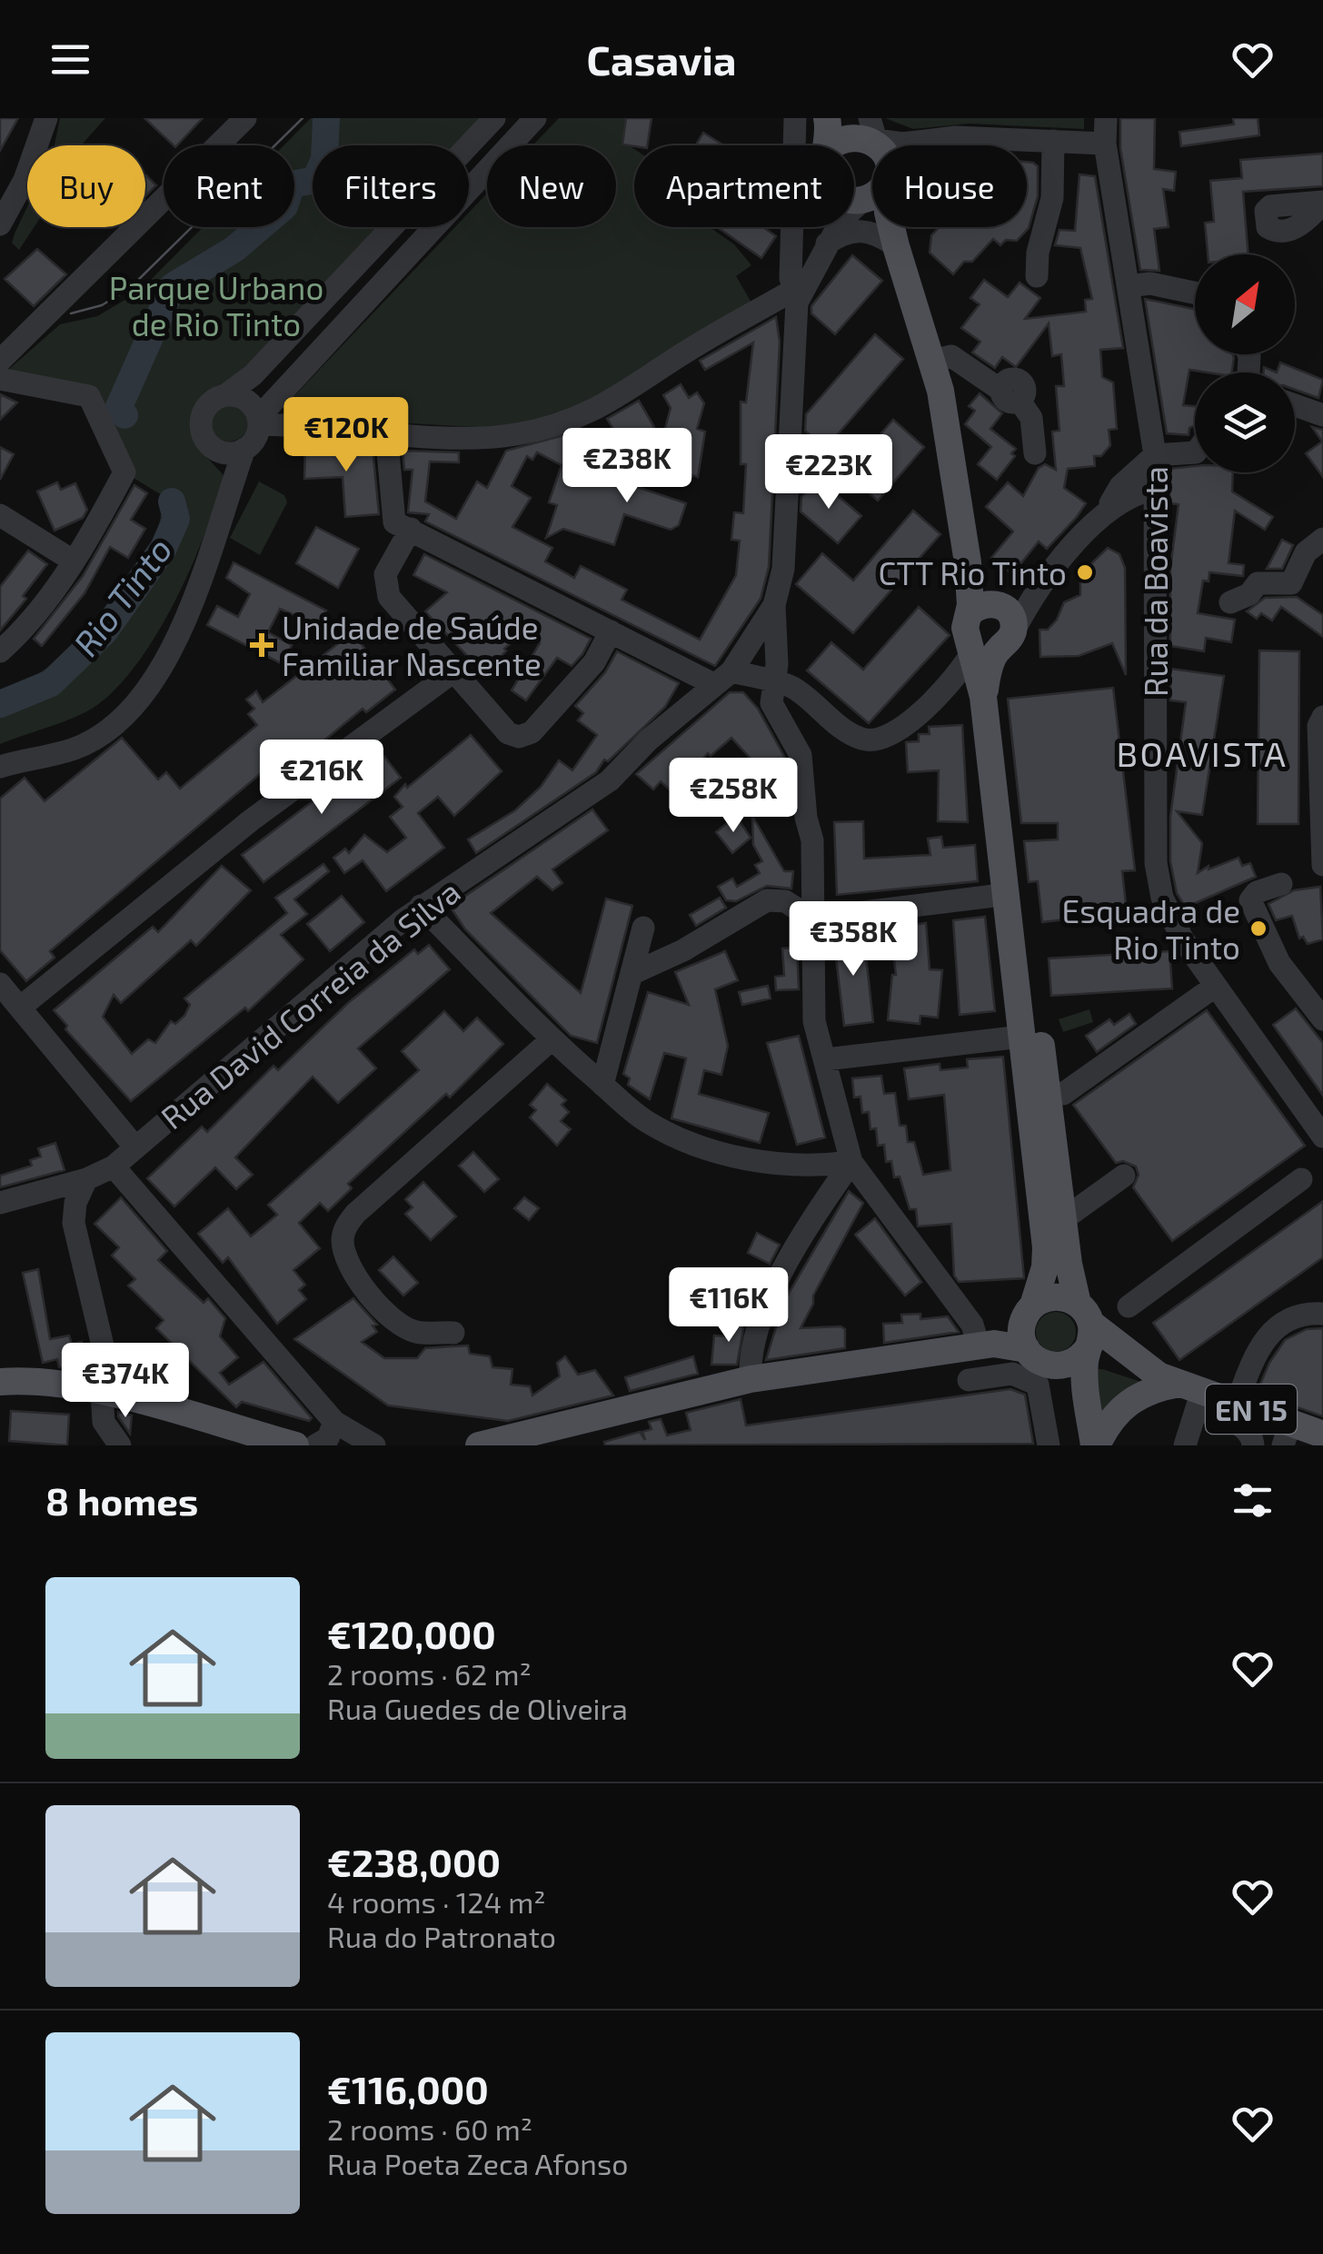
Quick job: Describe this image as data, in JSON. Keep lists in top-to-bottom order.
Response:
{
  "streets": {
    "main road": ["EN 15"],
    "street": ["Rua da Boavista", "Rua David Correia da Silva"]
  },
  "districts": ["BOAVISTA"],
  "water": ["Rio Tinto"],
  "parks": ["Parque Urbano de Rio Tinto"],
  "places": {
    "other": ["CTT Rio Tinto", "Esquadra de Rio Tinto"],
    "health": ["Unidade de Saúde Familiar Nascente"]
  },
  "north": "top right",
  "page": {
    "header": "Casavia",
    "chip": [
      "Buy",
      "Rent",
      "Filters",
      "New",
      "Apartment",
      "House"
    ],
    "price": [
      "€120K",
      "€238K",
      "€223K",
      "€216K",
      "€258K",
      "€358K",
      "€116K",
      "€374K"
    ],
    "heading": "8 homes",
    "list": [
      {
        "name": "€120,000",
        "note": "2 rooms · 62 m² · Rua Guedes de Oliveira"
      },
      {
        "name": "€238,000",
        "note": "4 rooms · 124 m² · Rua do Patronato"
      },
      {
        "name": "€116,000",
        "note": "2 rooms · 60 m² · Rua Poeta Zeca Afonso"
      }
    ]
  }
}
